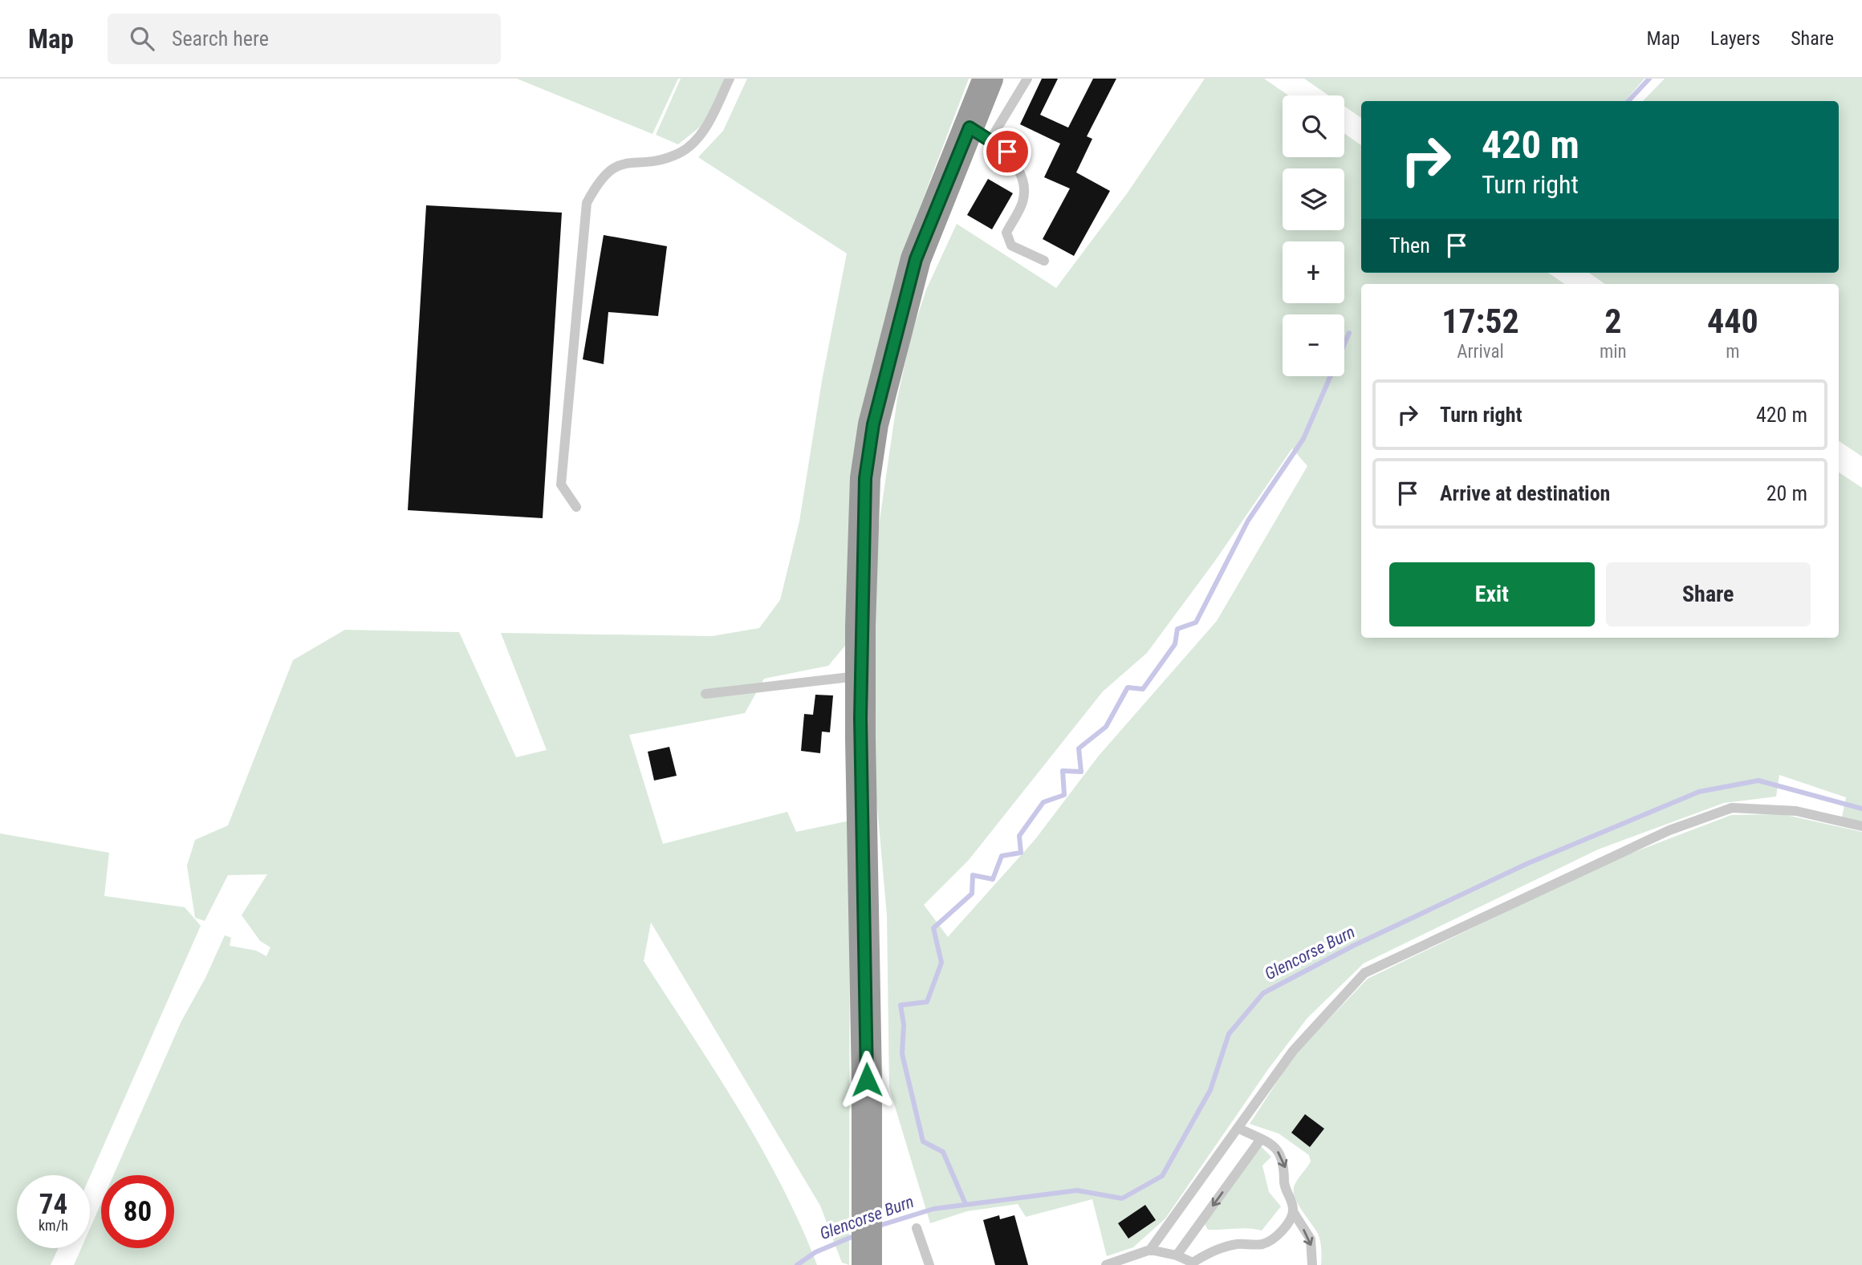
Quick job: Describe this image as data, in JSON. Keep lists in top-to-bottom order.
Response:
{
  "water": ["Glencorse Burn"],
  "page": {
    "header": "Map",
    "search": "Search here",
    "nav": ["Map", "Layers", "Share"],
    "map_buttons": ["+", "−"],
    "turn": ["420 m", "Turn right"],
    "then": "Then",
    "eta": [
      "17:52",
      "Arrival",
      "2",
      "min",
      "440",
      "m"
    ],
    "list": [
      {
        "name": "Turn right",
        "value": "420 m"
      },
      {
        "name": "Arrive at destination",
        "value": "20 m"
      }
    ],
    "buttons": ["Exit", "Share"],
    "speed": "74 km/h",
    "limit": "80"
  }
}
